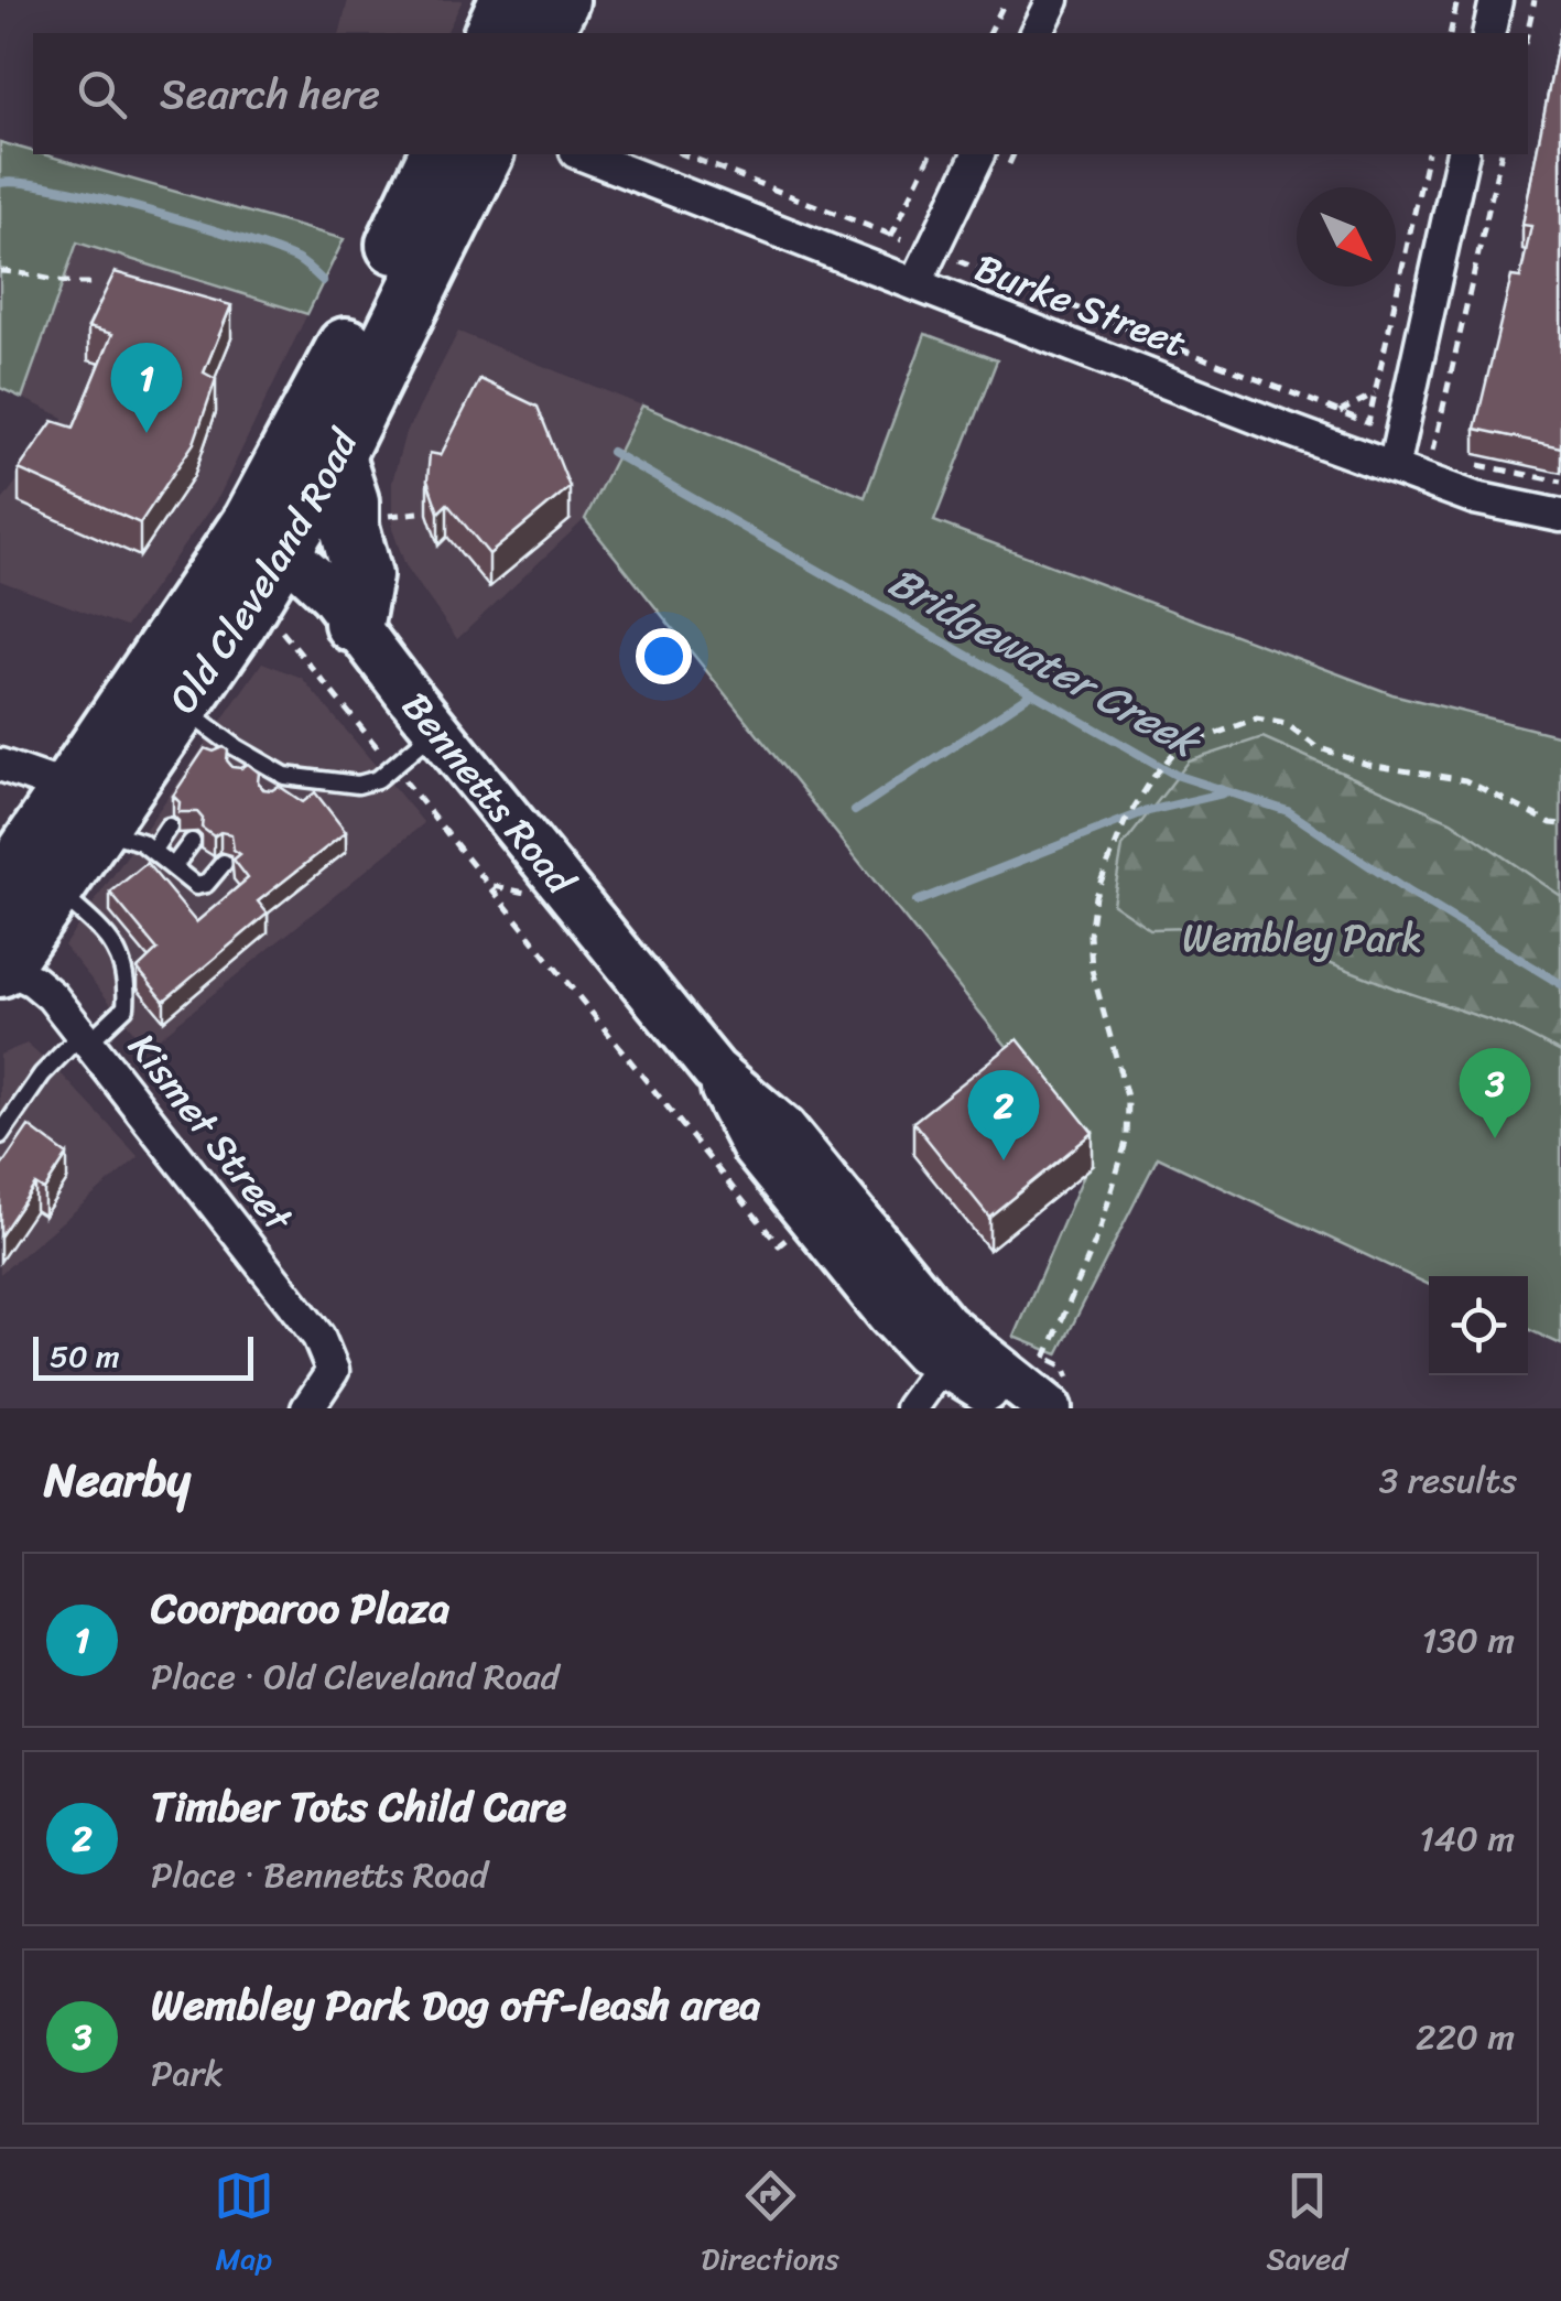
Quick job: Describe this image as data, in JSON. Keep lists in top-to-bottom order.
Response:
{
  "streets": {
    "highway": ["Old Cleveland Road"],
    "main road": ["Bennetts Road"],
    "street": ["Burke Street", "Kismet Street"]
  },
  "crossings": [
    ["Old Cleveland Road", "Bennetts Road"],
    ["Old Cleveland Road", "Kismet Street"]
  ],
  "water": ["Bridgewater Creek"],
  "parks": ["Wembley Park"],
  "scale_bar": "50 m",
  "north": "bottom right",
  "page": {
    "search": "Search here",
    "pins": ["1", "3", "2"],
    "scale": "50 m",
    "heading": ["Nearby", "3 results"],
    "list": [
      {
        "mark": "1",
        "name": "Coorparoo Plaza",
        "note": "Place · Old Cleveland Road",
        "value": "130 m"
      },
      {
        "mark": "2",
        "name": "Timber Tots Child Care",
        "note": "Place · Bennetts Road",
        "value": "140 m"
      },
      {
        "mark": "3",
        "name": "Wembley Park Dog off-leash area",
        "note": "Park",
        "value": "220 m"
      }
    ],
    "nav": ["Map", "Directions", "Saved"]
  }
}
